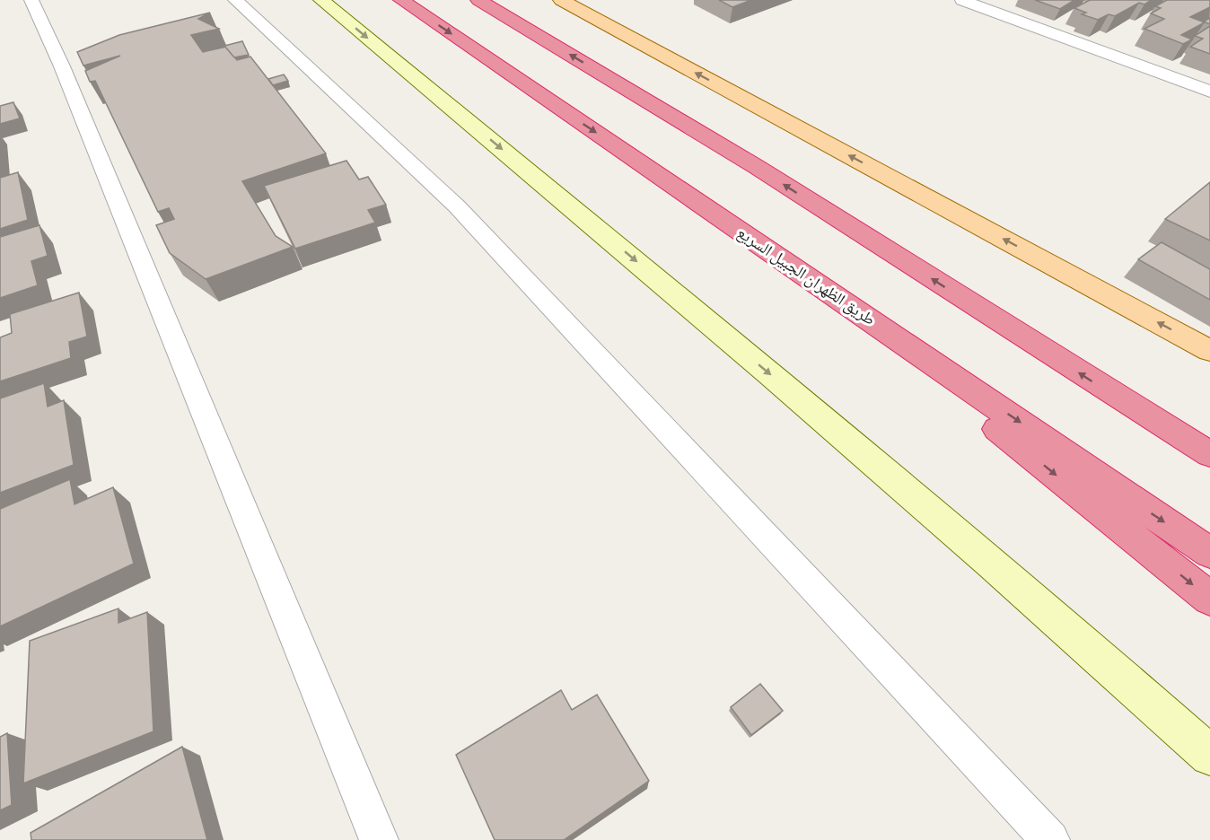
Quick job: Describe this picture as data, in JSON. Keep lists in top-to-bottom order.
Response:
{
  "streets": {
    "highway": ["طريق الظهران الجبيل السريع"]
  }
}
